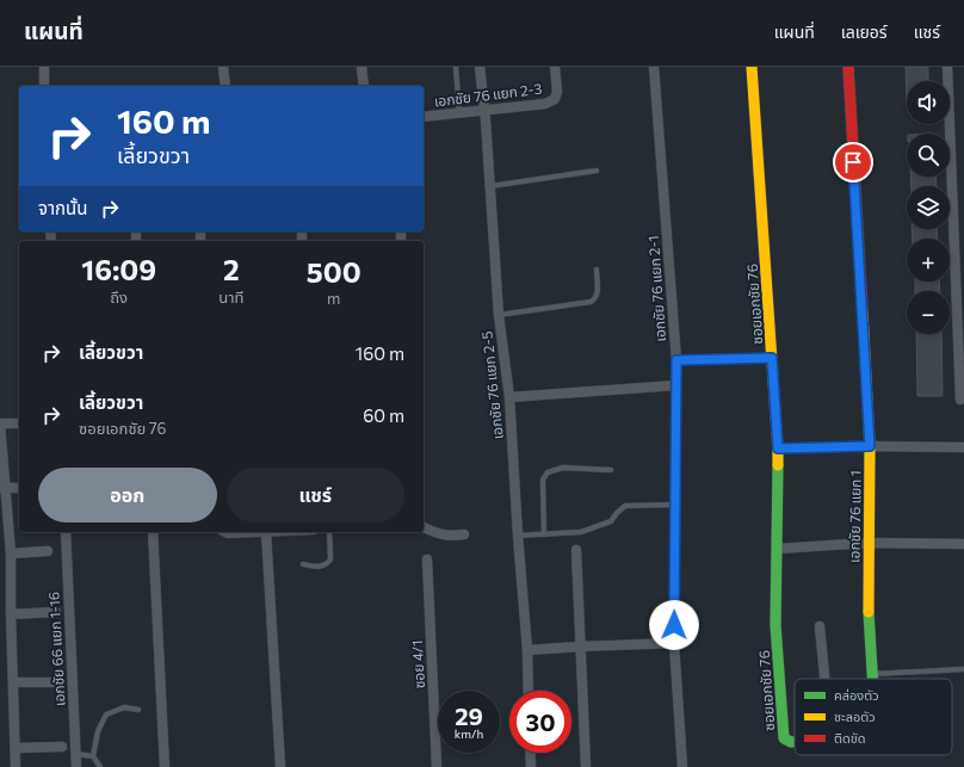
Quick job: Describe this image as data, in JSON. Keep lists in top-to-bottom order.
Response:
{
  "streets": {
    "street": [
      "เอกชัย 76 แยก 2-3",
      "เอกชัย 76 แยก 2-1",
      "ซอยเอกชัย 76",
      "เอกชัย 76 แยก 2-5",
      "เอกชัย 76 แยก 1",
      "เอกชัย 66 แยก 1-16",
      "ซอย 4/1"
    ]
  },
  "crossings": [
    ["เอกชัย 76 แยก 2-3", "เอกชัย 76 แยก 2-5"],
    ["ซอยเอกชัย 76", "เอกชัย 76 แยก 1"]
  ],
  "legend": ["คล่องตัว", "ชะลอตัว", "ติดขัด"],
  "page": {
    "header": "แผนที่",
    "nav": ["แผนที่", "เลเยอร์", "แชร์"],
    "map_buttons": ["+", "−"],
    "turn": ["160 m", "เลี้ยวขวา"],
    "then": "จากนั้น",
    "eta": [
      "16:09",
      "ถึง",
      "2",
      "นาที",
      "500",
      "m"
    ],
    "list": [
      {
        "name": "เลี้ยวขวา",
        "value": "160 m"
      },
      {
        "name": "เลี้ยวขวา",
        "note": "ซอยเอกชัย 76",
        "value": "60 m"
      }
    ],
    "buttons": ["ออก", "แชร์"],
    "speed": "29 km/h",
    "limit": "30"
  }
}
